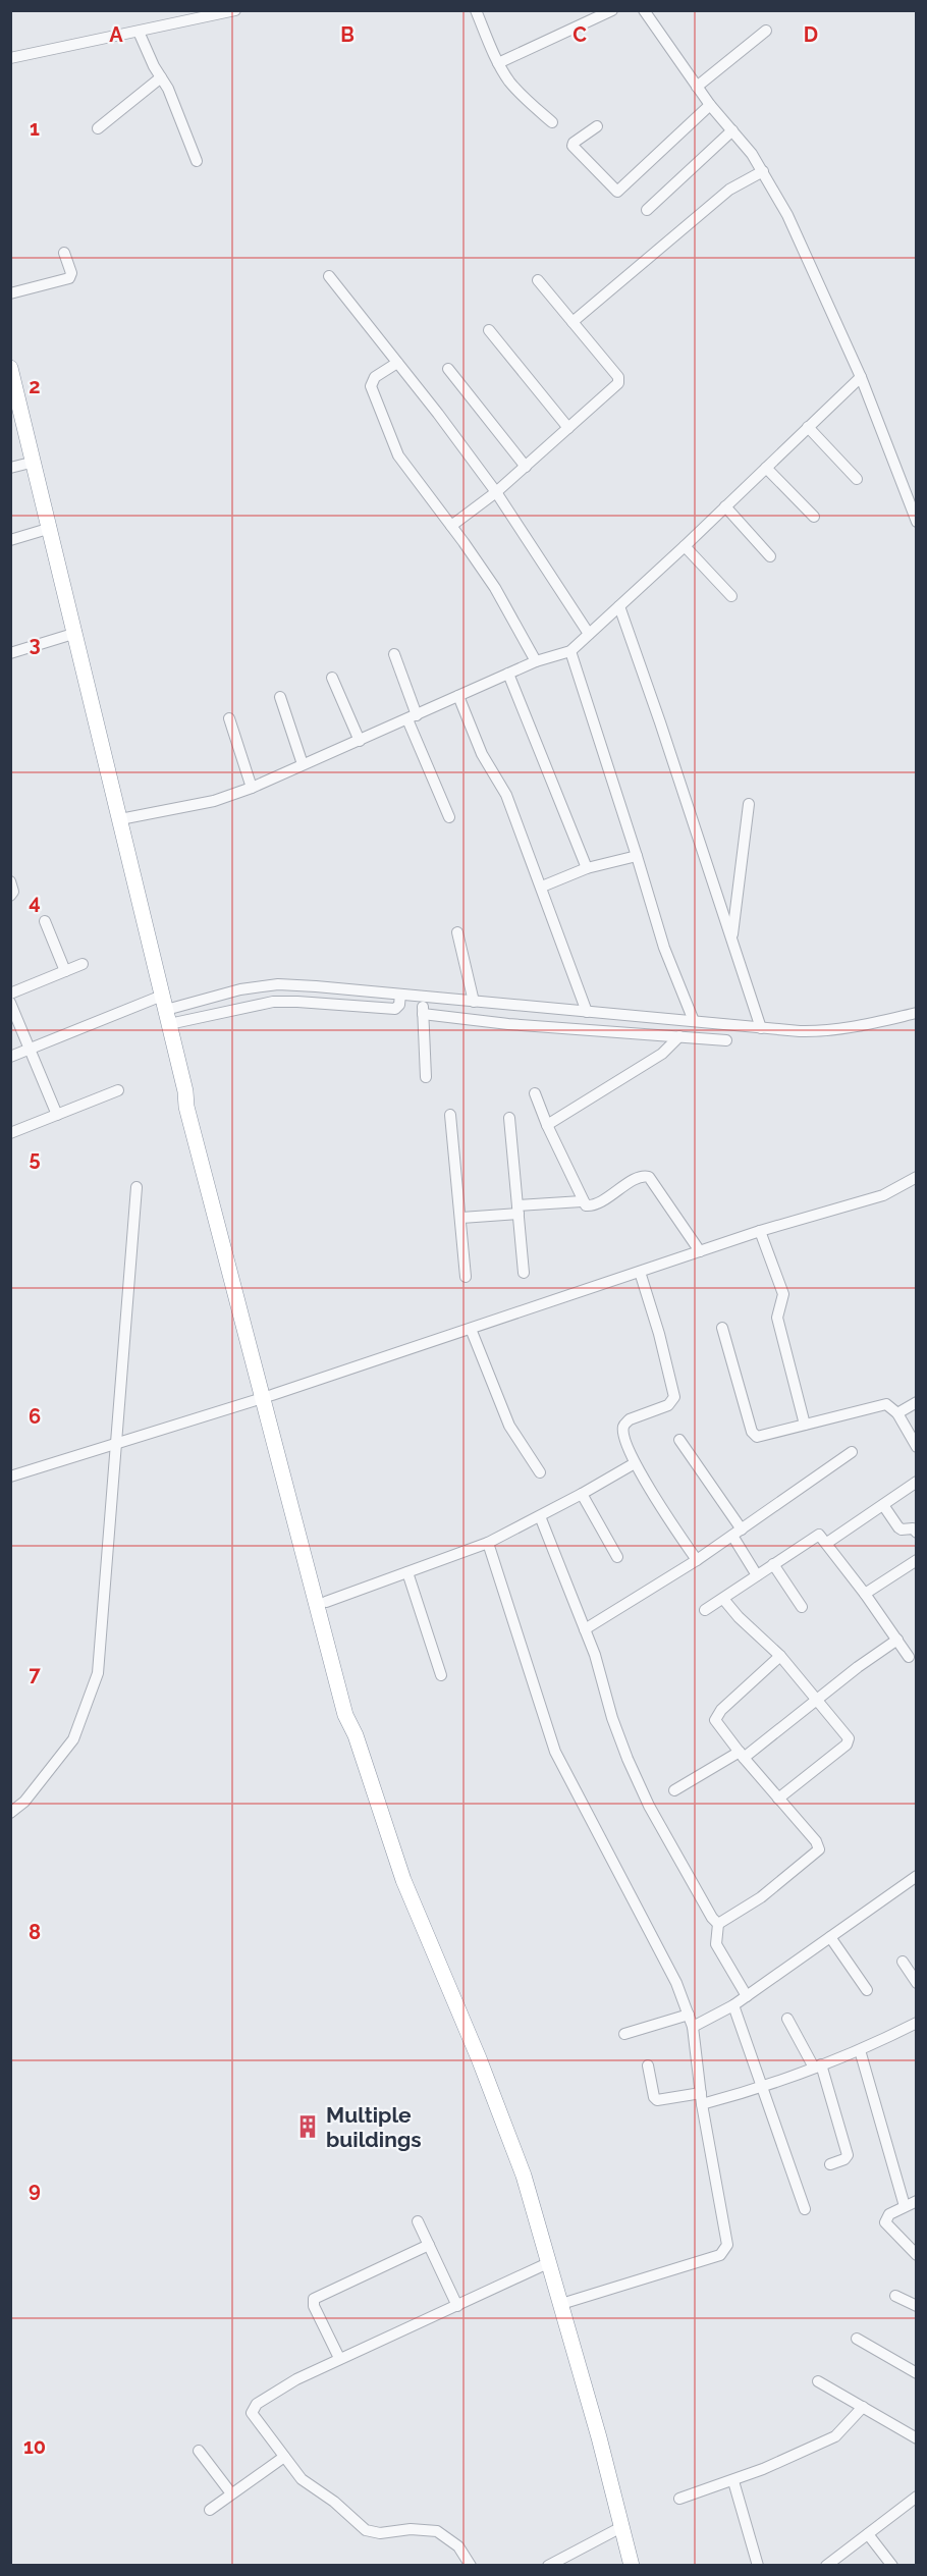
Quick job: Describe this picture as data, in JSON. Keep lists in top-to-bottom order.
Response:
{
  "places": {
    "building": ["Multiple buildings"]
  },
  "grid": {
    "columns": [
      "A",
      "B",
      "C",
      "D"
    ],
    "rows": [
      "1",
      "2",
      "3",
      "4",
      "5",
      "6",
      "7",
      "8",
      "9",
      "10"
    ]
  }
}
